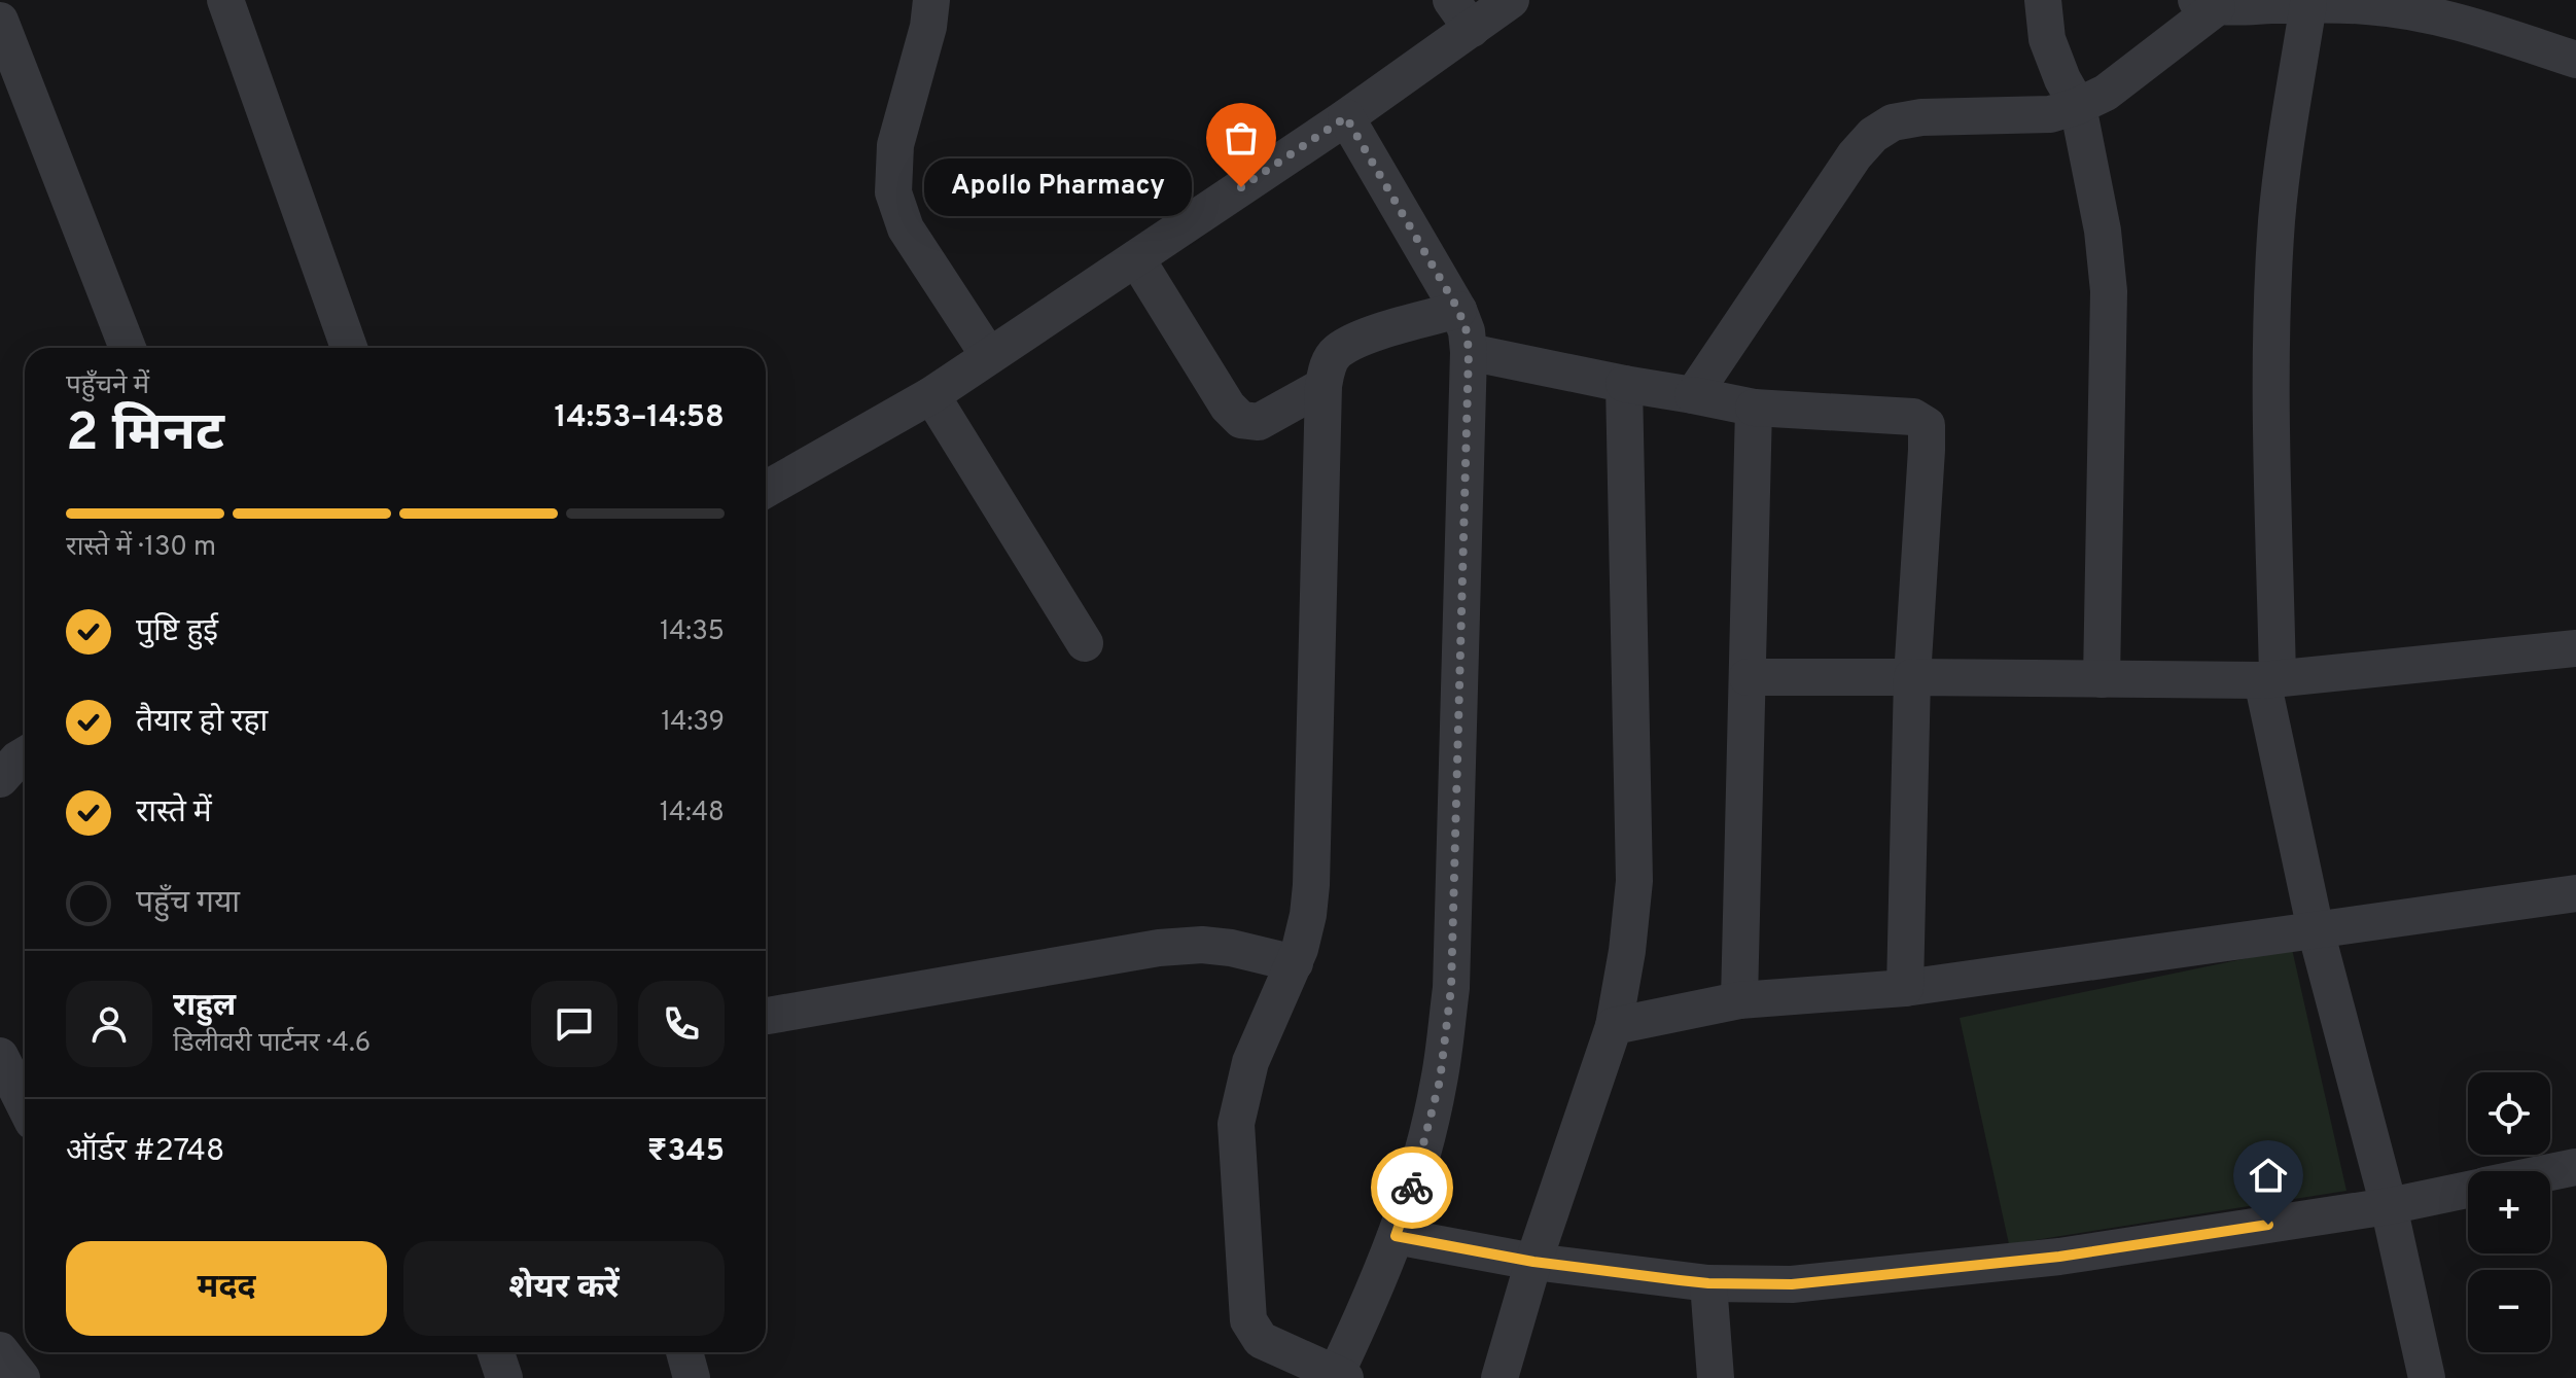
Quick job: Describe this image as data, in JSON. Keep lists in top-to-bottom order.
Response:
{
  "places": ["Apollo Pharmacy"],
  "page": {
    "bubble": "Apollo Pharmacy",
    "heading": ["2 मिनट", "पहुँचने में", "14:53–14:58"],
    "panel": [
      "राहुल",
      "डिलीवरी पार्टनर · 4.6",
      "ऑर्डर #2748",
      "₹345"
    ],
    "bar": "रास्ते में · 130 m",
    "list": [
      ["पुष्टि हुई", "14:35"],
      ["तैयार हो रहा", "14:39"],
      ["रास्ते में", "14:48"],
      "पहुँच गया"
    ],
    "map_buttons": ["+", "−"],
    "buttons": ["मदद", "शेयर करें"]
  }
}
